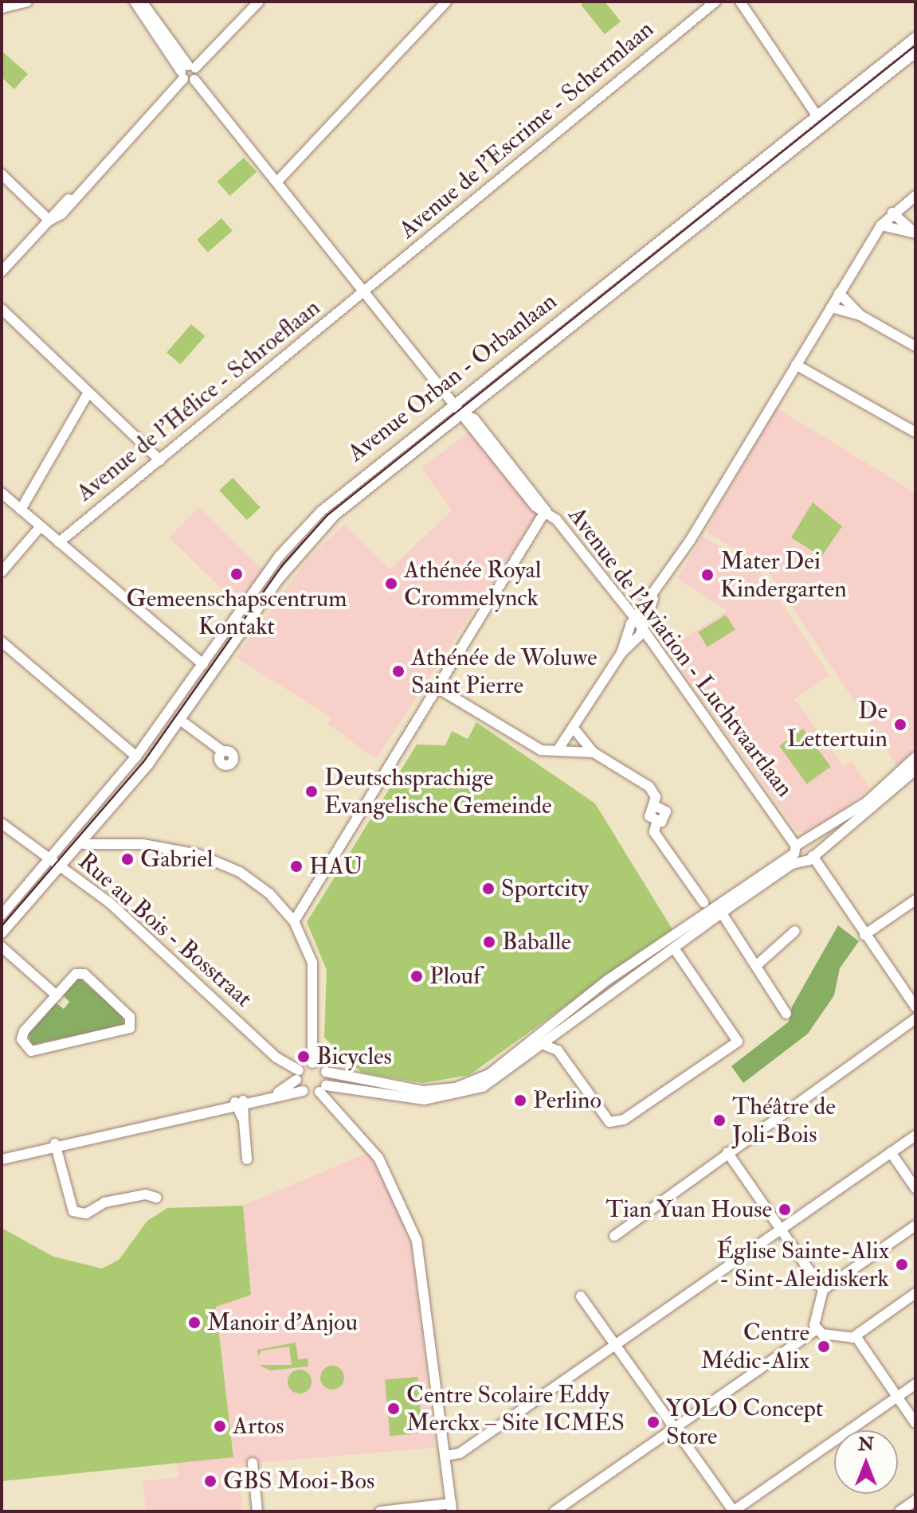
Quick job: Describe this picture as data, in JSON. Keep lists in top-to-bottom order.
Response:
{
  "streets": {
    "street": [
      "Avenue de l'Escrime - Schermlaan",
      "Avenue Orban - Orbanlaan",
      "Avenue de l'Hélice - Schroeflaan",
      "Avenue de l'Aviation - Luchtvaartlaan",
      "Rue au Bois - Bosstraat"
    ]
  },
  "crossings": [
    ["Avenue de l'Escrime - Schermlaan", "Avenue de l'Hélice - Schroeflaan"],
    ["Avenue de l'Escrime - Schermlaan", "Avenue de l'Aviation - Luchtvaartlaan"],
    ["Avenue Orban - Orbanlaan", "Avenue de l'Aviation - Luchtvaartlaan"],
    ["Avenue Orban - Orbanlaan", "Rue au Bois - Bosstraat"],
    ["Avenue de l'Hélice - Schroeflaan", "Avenue de l'Aviation - Luchtvaartlaan"]
  ],
  "places": [
    "Gemeenschapscentrum Kontakt",
    "Mater Dei Kindergarten",
    "Athénée Royal Crommelynck",
    "Athénée de Woluwe Saint Pierre",
    "De Lettertuin",
    "Deutschsprachige Evangelische Gemeinde",
    "Gabriel",
    "HAU",
    "Sportcity",
    "Baballe",
    "Plouf",
    "Bicycles",
    "Perlino",
    "Théâtre de Joli-Bois",
    "Tian Yuan House",
    "Église Sainte-Alix - Sint-Aleidiskerk",
    "Manoir d'Anjou",
    "Centre Médic-Alix",
    "Centre Scolaire Eddy Merckx – Site ICMES",
    "YOLO Concept Store",
    "Artos",
    "GBS Mooi-Bos"
  ],
  "north": "top"
}
